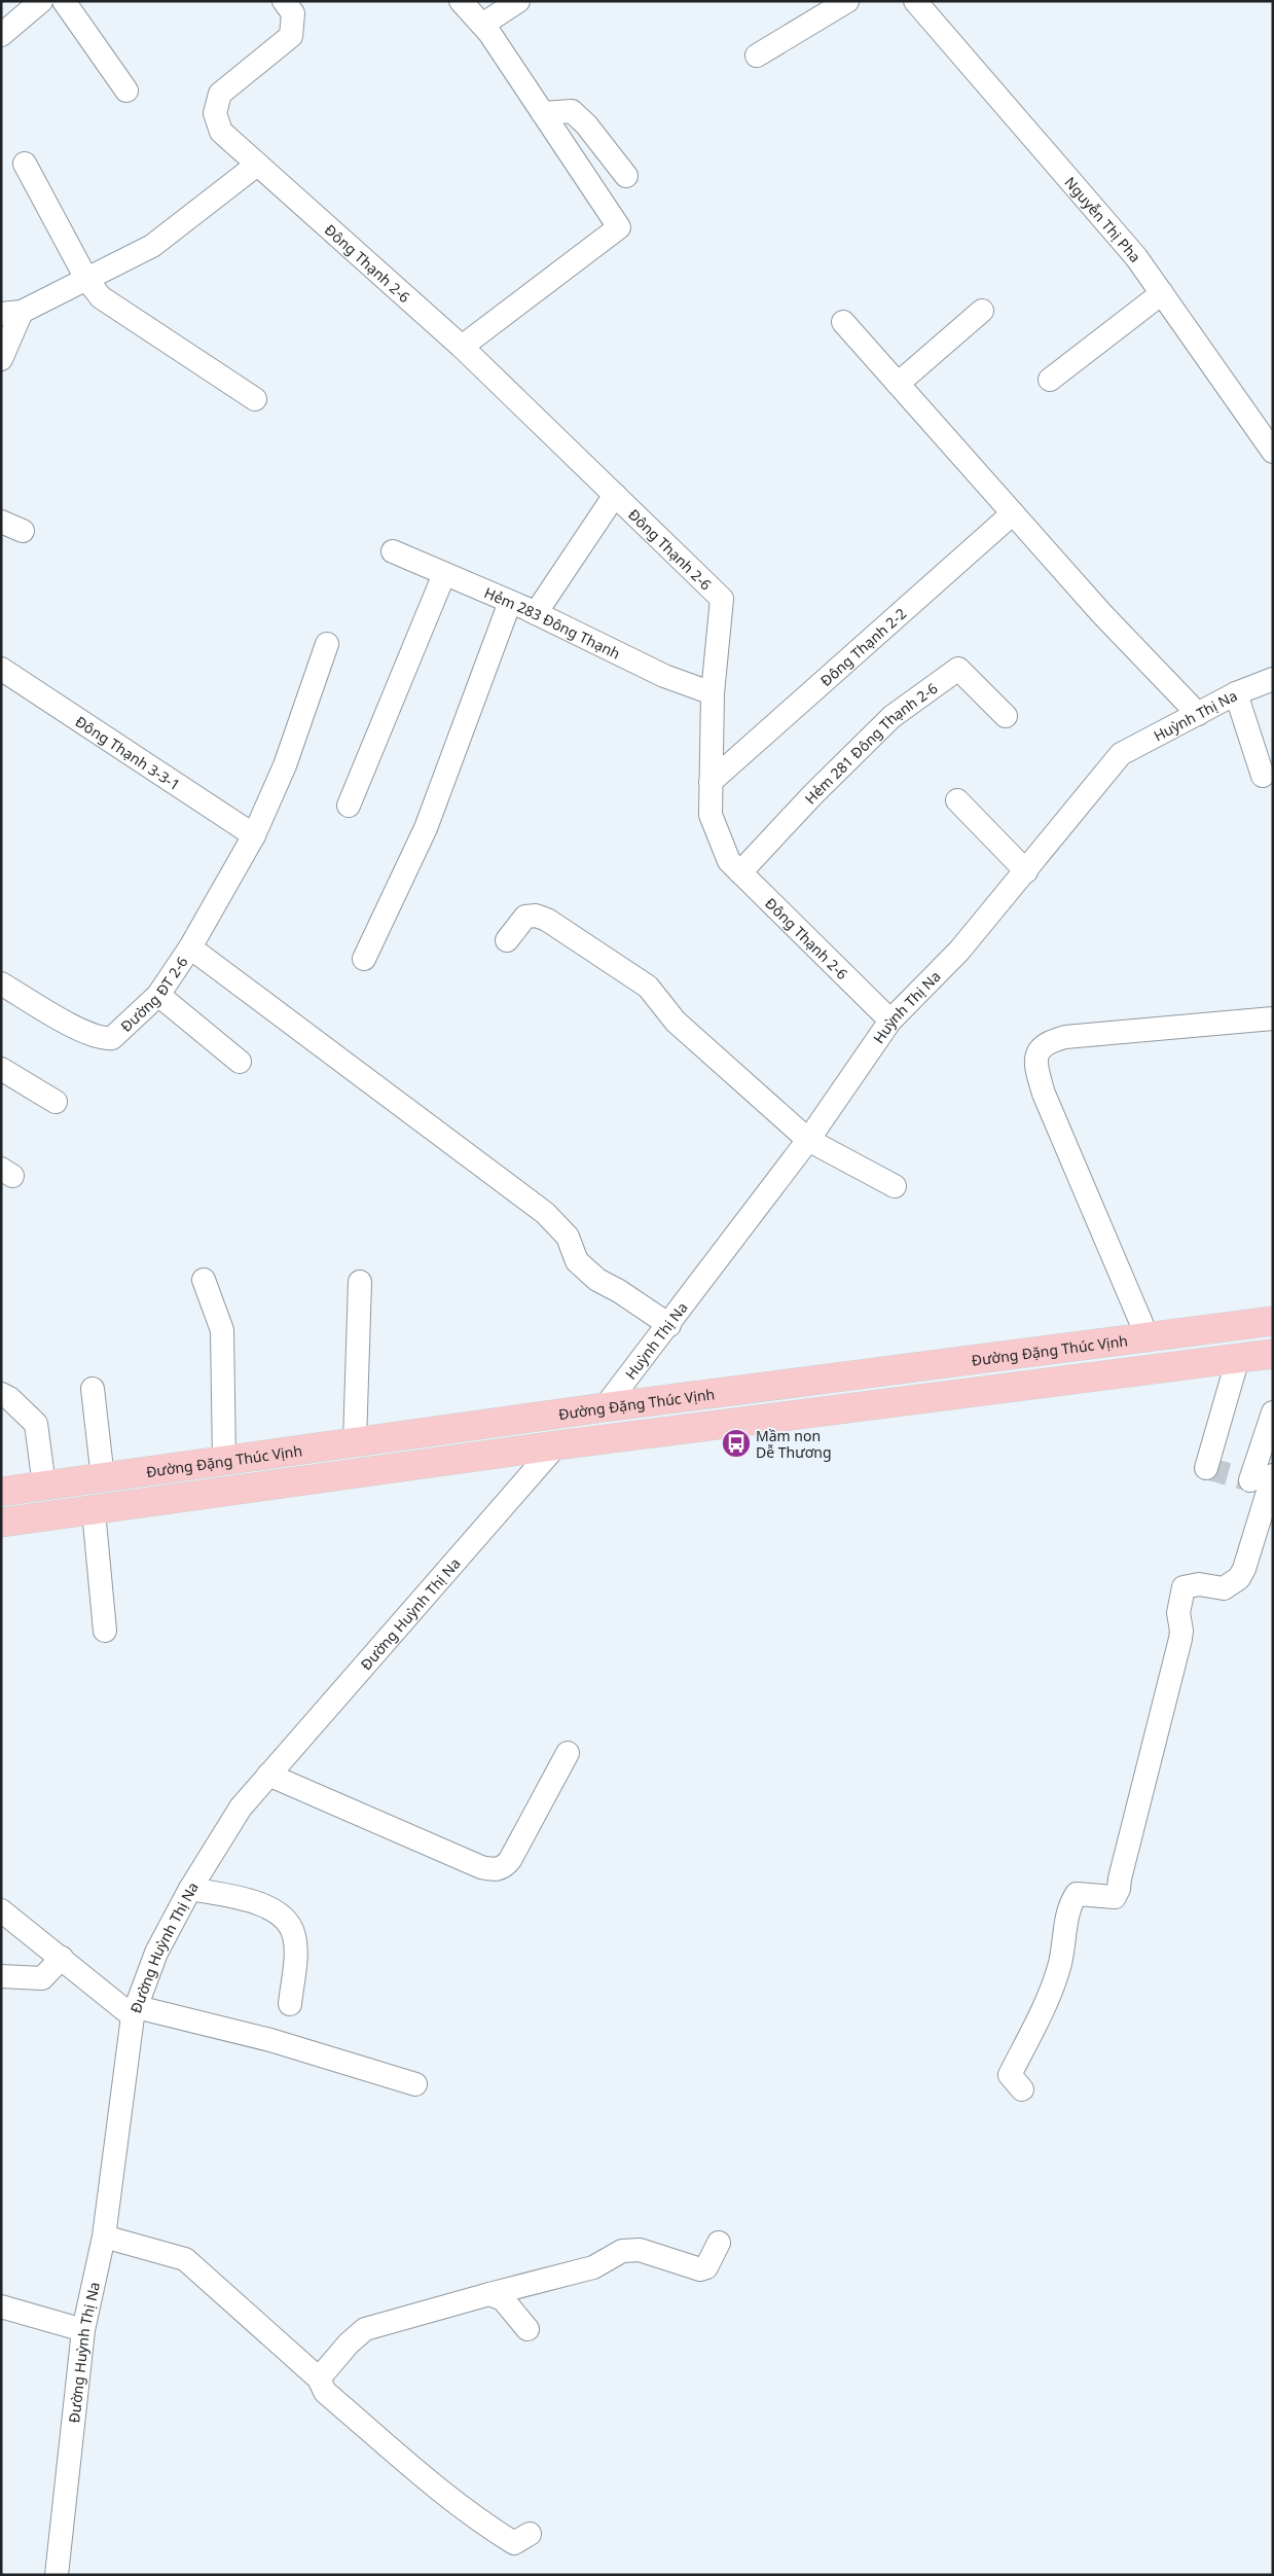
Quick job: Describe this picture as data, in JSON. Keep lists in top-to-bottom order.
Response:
{
  "streets": {
    "main road": ["Đường Đặng Thúc Vịnh"],
    "street": [
      "Nguyễn Thị Pha",
      "Đông Thạnh 2-6",
      "Hẻm 283 Đông Thạnh",
      "Đông Thạnh 2-2",
      "Huỳnh Thị Na",
      "Hẻm 281 Đông Thạnh 2-6",
      "Đông Thạnh 3-3-1",
      "Đường ĐT 2-6",
      "Đường Huỳnh Thị Na"
    ]
  },
  "crossings": [
    ["Đông Thạnh 2-6", "Hẻm 283 Đông Thạnh"],
    ["Đông Thạnh 2-6", "Đông Thạnh 2-2"],
    ["Đông Thạnh 2-6", "Huỳnh Thị Na"],
    ["Đông Thạnh 2-6", "Hẻm 281 Đông Thạnh 2-6"],
    ["Huỳnh Thị Na", "Đường Đặng Thúc Vịnh"],
    ["Đông Thạnh 3-3-1", "Đường ĐT 2-6"]
  ],
  "places": {
    "bus stop": ["Mầm non Dễ Thương"]
  }
}
